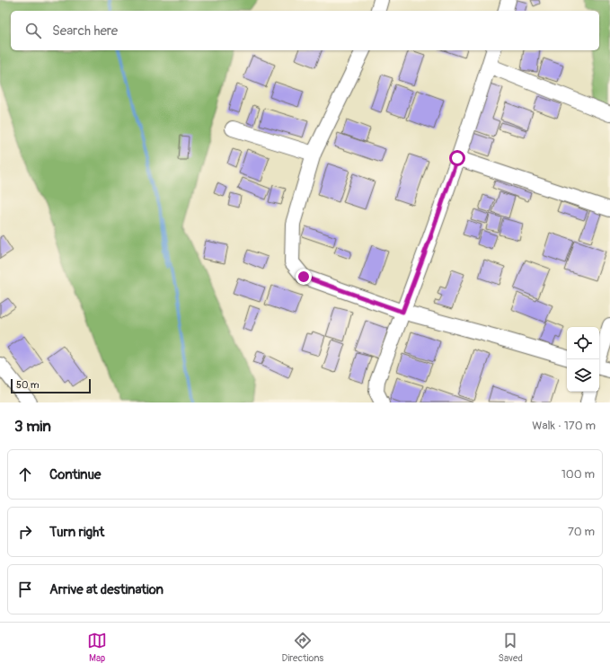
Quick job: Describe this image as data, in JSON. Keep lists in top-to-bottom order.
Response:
{
  "scale_bar": "50 m",
  "page": {
    "search": "Search here",
    "scale": "50 m",
    "heading": ["3 min", "Walk · 170 m"],
    "list": [
      ["Continue", "100 m"],
      ["Turn right", "70 m"],
      "Arrive at destination"
    ],
    "nav": ["Map", "Directions", "Saved"]
  }
}
